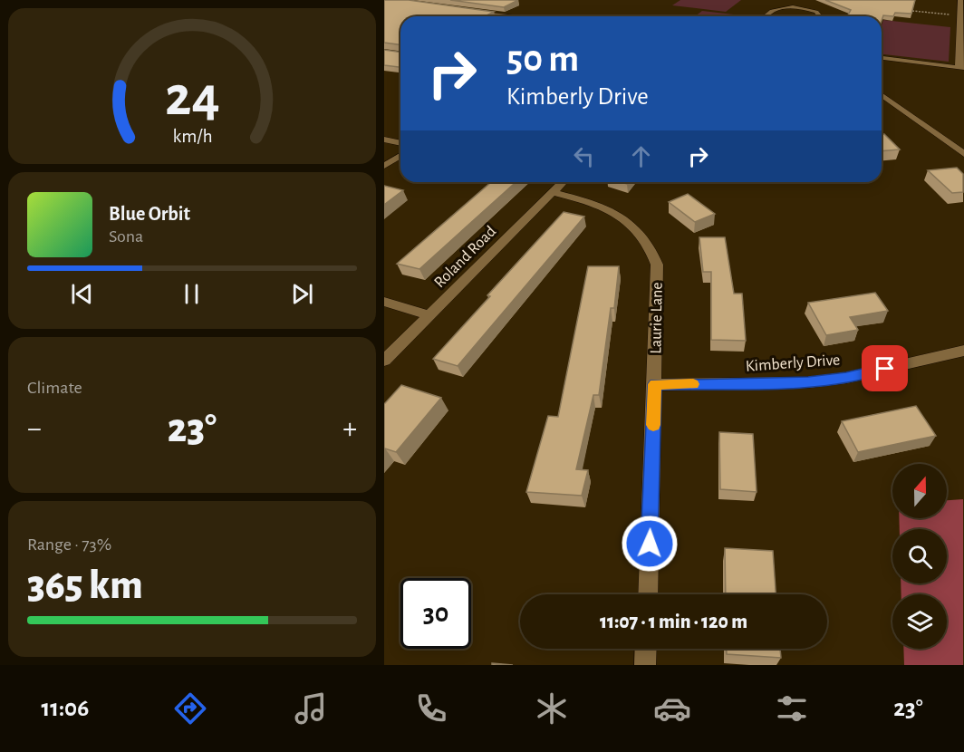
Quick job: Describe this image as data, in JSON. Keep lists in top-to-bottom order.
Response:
{
  "streets": {
    "street": ["Roland Road", "Laurie Lane", "Kimberly Drive"]
  },
  "crossings": [
    ["Roland Road", "Laurie Lane"],
    ["Laurie Lane", "Kimberly Drive"]
  ],
  "north": "top",
  "page": {
    "turn": ["50 m", "Kimberly Drive"],
    "song": ["Blue Orbit", "Sona"],
    "tile": [
      "Climate",
      ["Range · 73%", "365 km"]
    ],
    "heat": ["−", "23°", "+"],
    "limit": "30",
    "trip": "11:07 · 1 min · 120 m",
    "tabs": ["11:06", "23°"],
    "gauge": ["24", "km/h"]
  }
}
